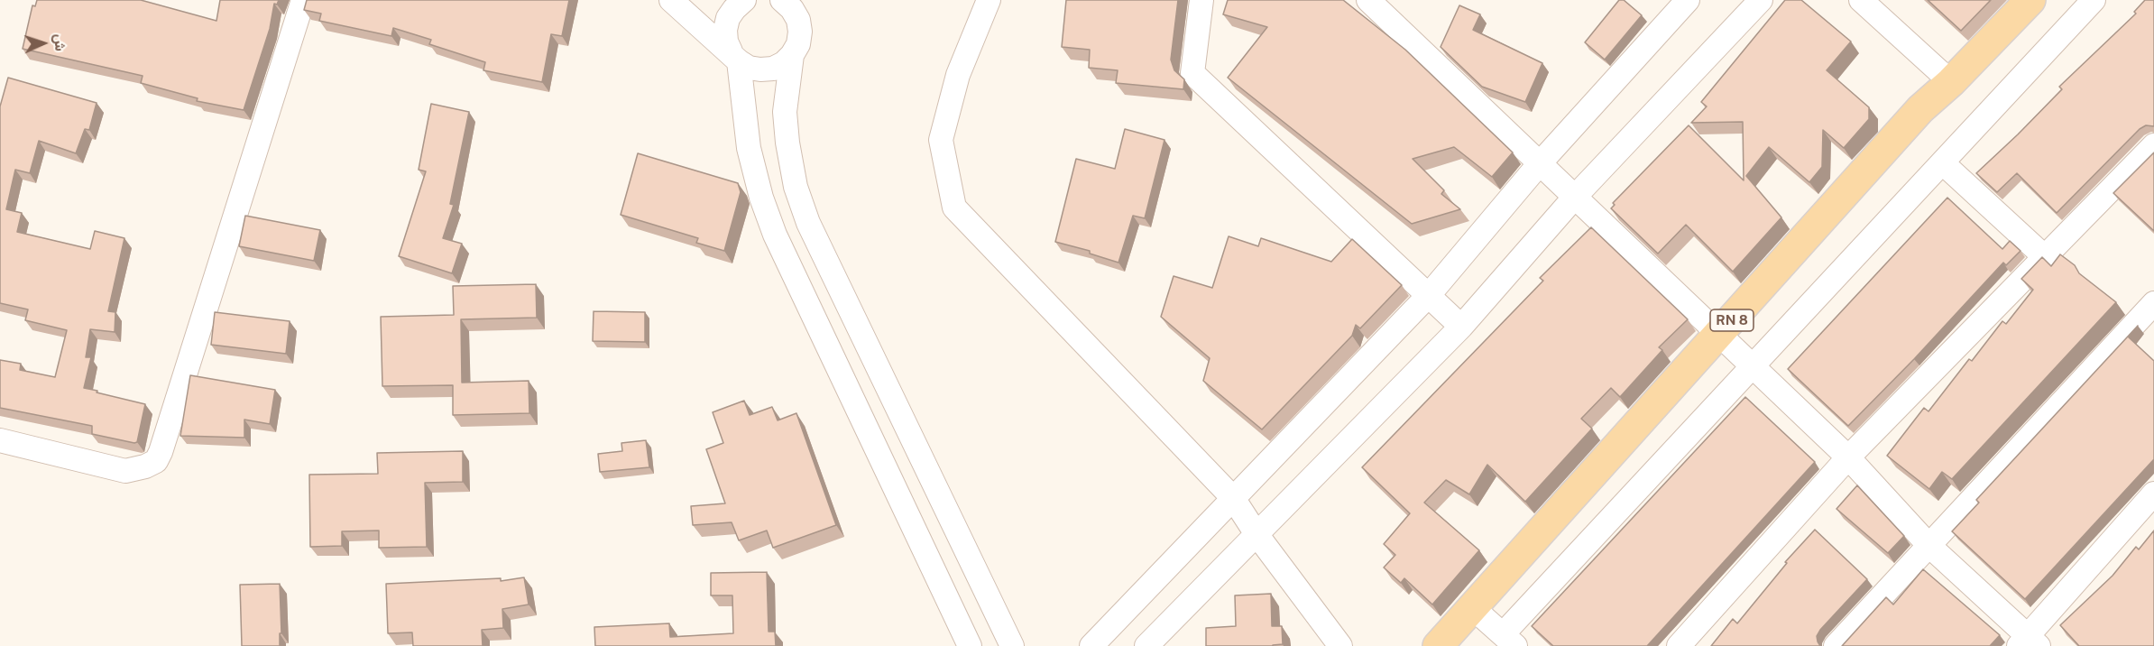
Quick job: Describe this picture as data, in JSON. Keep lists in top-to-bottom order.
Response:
{
  "streets": {
    "main road": ["RN 8"]
  },
  "north": "right"
}
